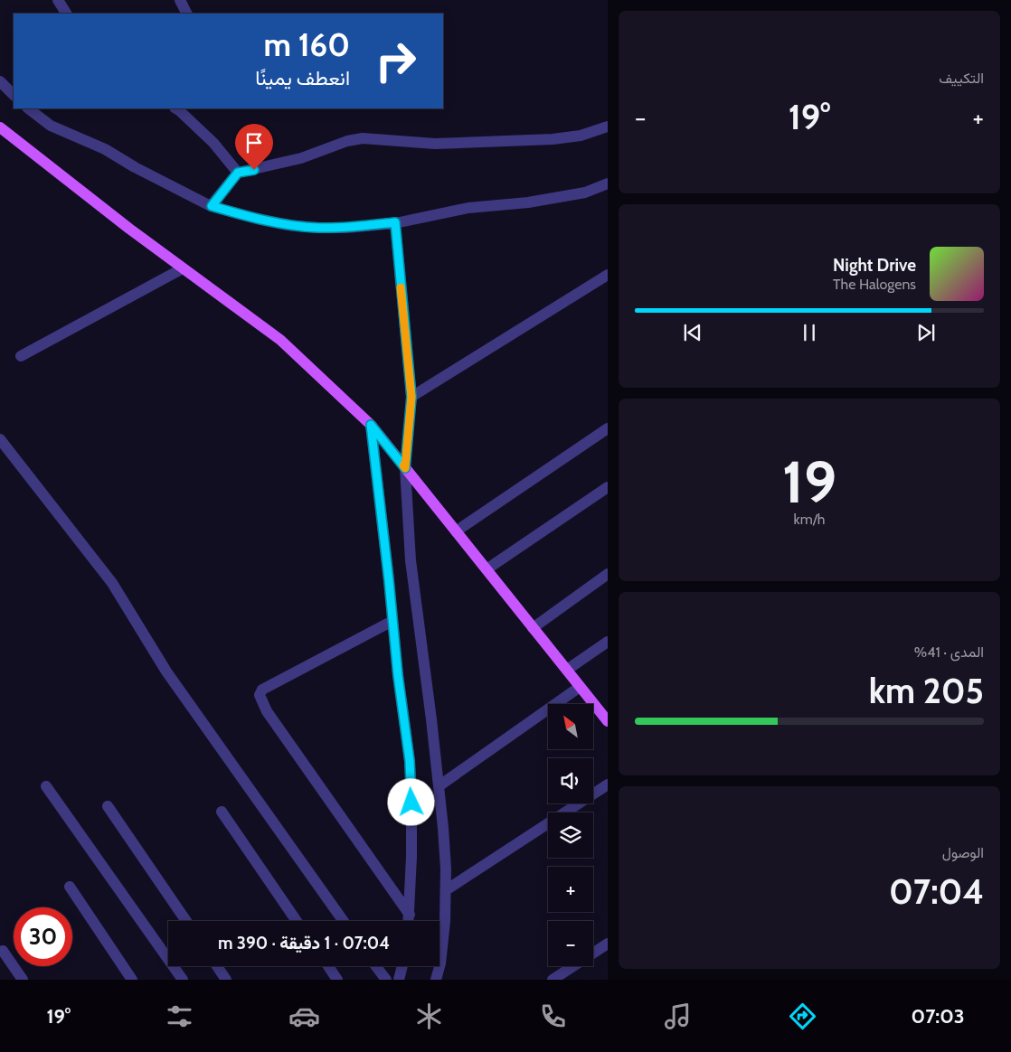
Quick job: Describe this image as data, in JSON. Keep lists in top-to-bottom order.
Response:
{
  "north": "top left",
  "page": {
    "tile": [
      "التكييف",
      ["19", "km/h"],
      ["المدى · 41%", "205 km"],
      ["الوصول", "07:04"]
    ],
    "turn": ["160 m", "انعطف يمينًا"],
    "heat": ["−", "19°", "+"],
    "song": ["Night Drive", "The Halogens"],
    "map_buttons": ["+", "−"],
    "limit": "30",
    "trip": "07:04 · 1 دقيقة · 390 m",
    "tabs": ["07:03", "19°"]
  }
}
